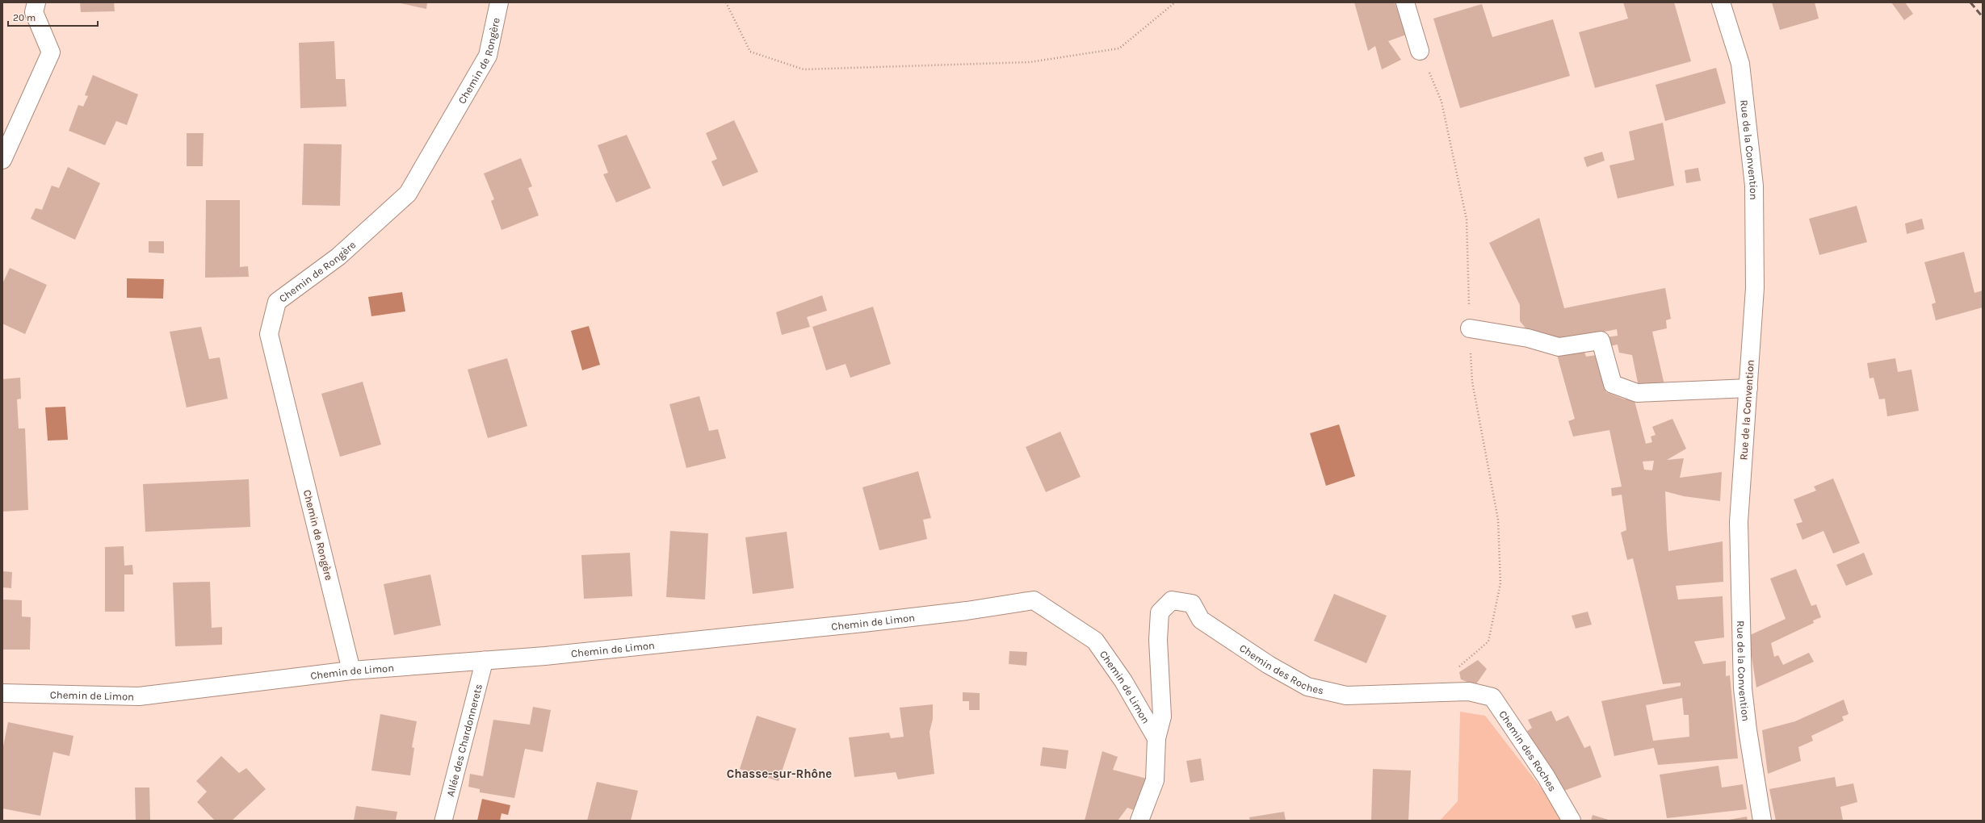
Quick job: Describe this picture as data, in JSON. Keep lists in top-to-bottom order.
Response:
{
  "streets": {
    "street": [
      "Chemin de Rongère",
      "Rue de la Convention",
      "Chemin de Limon",
      "Chemin des Roches"
    ],
    "lane": ["Allée des Chardonnerets"]
  },
  "crossings": [
    ["Chemin de Rongère", "Chemin de Limon"],
    ["Chemin de Limon", "Chemin des Roches"],
    ["Chemin de Limon", "Allée des Chardonnerets"]
  ],
  "districts": ["Chasse-sur-Rhône"],
  "scale_bar": "20 m"
}
